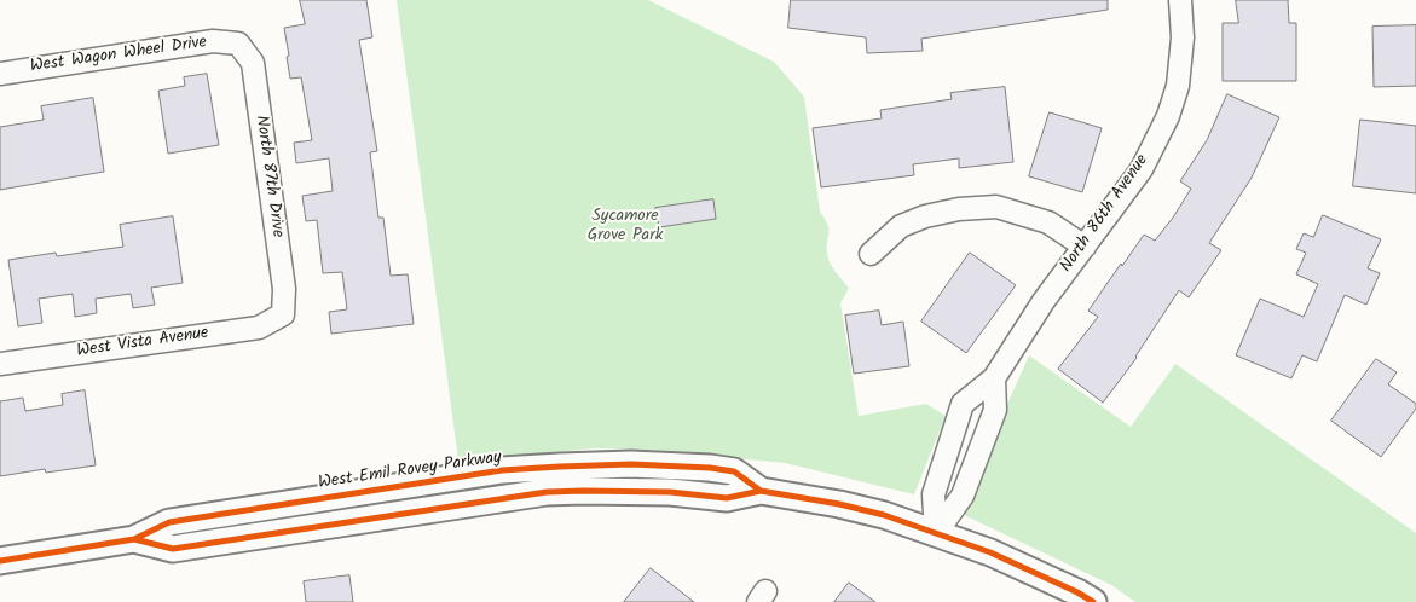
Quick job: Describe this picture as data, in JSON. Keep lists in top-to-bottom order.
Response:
{
  "streets": {
    "street": [
      "West Wagon Wheel Drive",
      "North 87th Drive",
      "North 86th Avenue",
      "West Vista Avenue"
    ],
    "cycle path": ["West Emil Rovey Parkway"]
  },
  "crossings": [
    ["West Wagon Wheel Drive", "North 87th Drive"],
    ["North 87th Drive", "West Vista Avenue"]
  ],
  "parks": ["Sycamore Grove Park"]
}
